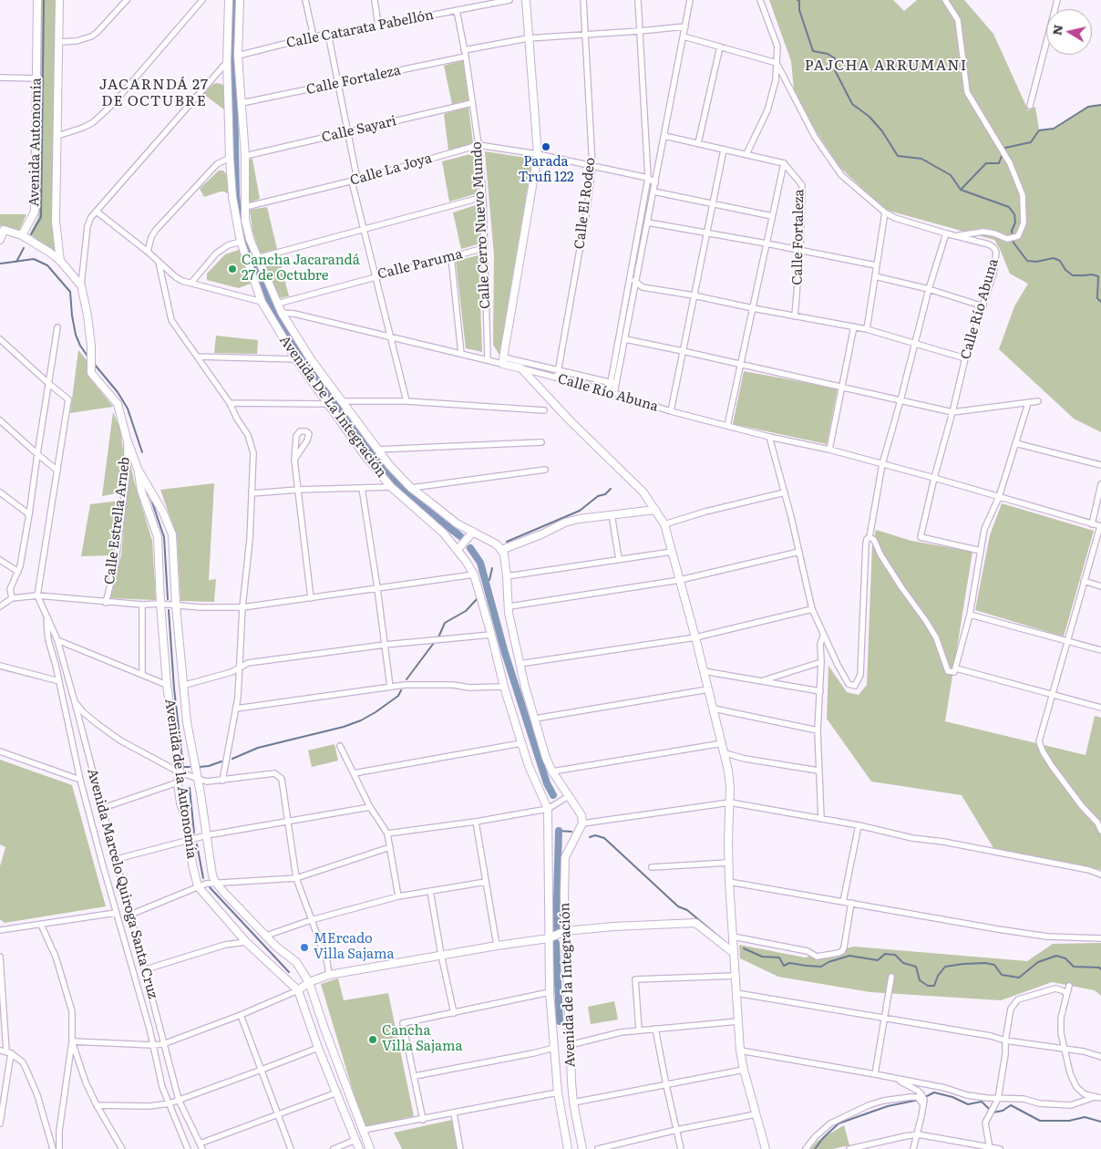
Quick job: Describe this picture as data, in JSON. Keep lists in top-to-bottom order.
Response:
{
  "streets": {
    "street": [
      "Calle Catarata Pabellón",
      "Calle Fortaleza",
      "Calle Sayari",
      "Avenida Autonomía",
      "Calle La Joya",
      "Calle El Rodeo",
      "Calle Cerro Nuevo Mundo",
      "Calle Paruma",
      "Calle Río Abuna",
      "Avenida De La Integración",
      "Calle Estrella Arneb",
      "Avenida de la Autonomía",
      "Avenida Marcelo Quiroga Santa Cruz",
      "Avenida de la Integración"
    ]
  },
  "crossings": [
    ["Calle Catarata Pabellón", "Calle Cerro Nuevo Mundo"],
    ["Calle Catarata Pabellón", "Avenida De La Integración"],
    ["Calle Fortaleza", "Calle Cerro Nuevo Mundo"],
    ["Calle Fortaleza", "Avenida De La Integración"],
    ["Calle Sayari", "Calle Cerro Nuevo Mundo"],
    ["Calle Sayari", "Avenida De La Integración"],
    ["Calle La Joya", "Calle El Rodeo"],
    ["Calle La Joya", "Calle Cerro Nuevo Mundo"],
    ["Calle La Joya", "Avenida De La Integración"],
    ["Calle El Rodeo", "Calle Río Abuna"],
    ["Calle Cerro Nuevo Mundo", "Calle Paruma"],
    ["Calle Cerro Nuevo Mundo", "Calle Río Abuna"],
    ["Calle Paruma", "Avenida De La Integración"],
    ["Calle Río Abuna", "Avenida De La Integración"],
    ["Avenida De La Integración", "Avenida de la Integración"]
  ],
  "districts": ["PAJCHA ARRUMANI", "JACARNDÁ 27 DE OCTUBRE"],
  "places": [
    "Parada Trufi 122",
    "Cancha Jacarandá 27 de Octubre",
    "MErcado Villa Sajama",
    "Cancha Villa Sajama"
  ],
  "north": "left"
}
